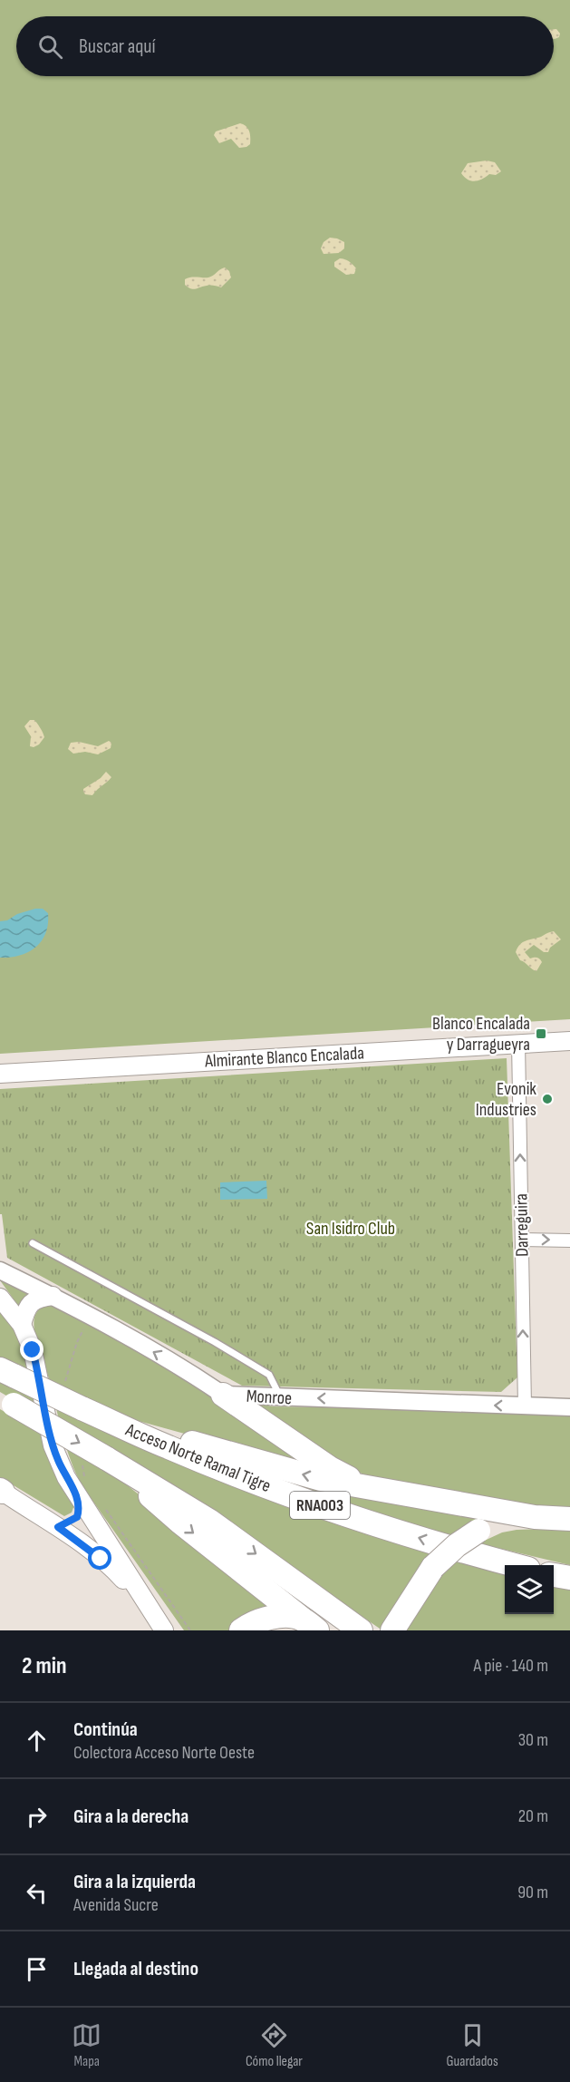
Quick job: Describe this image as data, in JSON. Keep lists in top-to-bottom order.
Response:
{
  "streets": {
    "highway": ["Acceso Norte Ramal Tigre", "RNA003"],
    "main road": ["Almirante Blanco Encalada"],
    "street": ["Darreguira", "Monroe"]
  },
  "crossings": [
    ["Almirante Blanco Encalada", "Darreguira"],
    ["Darreguira", "Monroe"]
  ],
  "one_way": ["Darreguira", "Monroe"],
  "parks": ["San Isidro Club"],
  "places": {
    "transit": ["Blanco Encalada y Darragueyra"],
    "other": ["Evonik Industries"]
  },
  "page": {
    "search": "Buscar aquí",
    "heading": ["2 min", "A pie · 140 m"],
    "list": [
      ["Continúa", "Colectora Acceso Norte Oeste", "30 m"],
      ["Gira a la derecha", "20 m"],
      ["Gira a la izquierda", "Avenida Sucre", "90 m"],
      "Llegada al destino"
    ],
    "nav": ["Mapa", "Cómo llegar", "Guardados"]
  }
}
